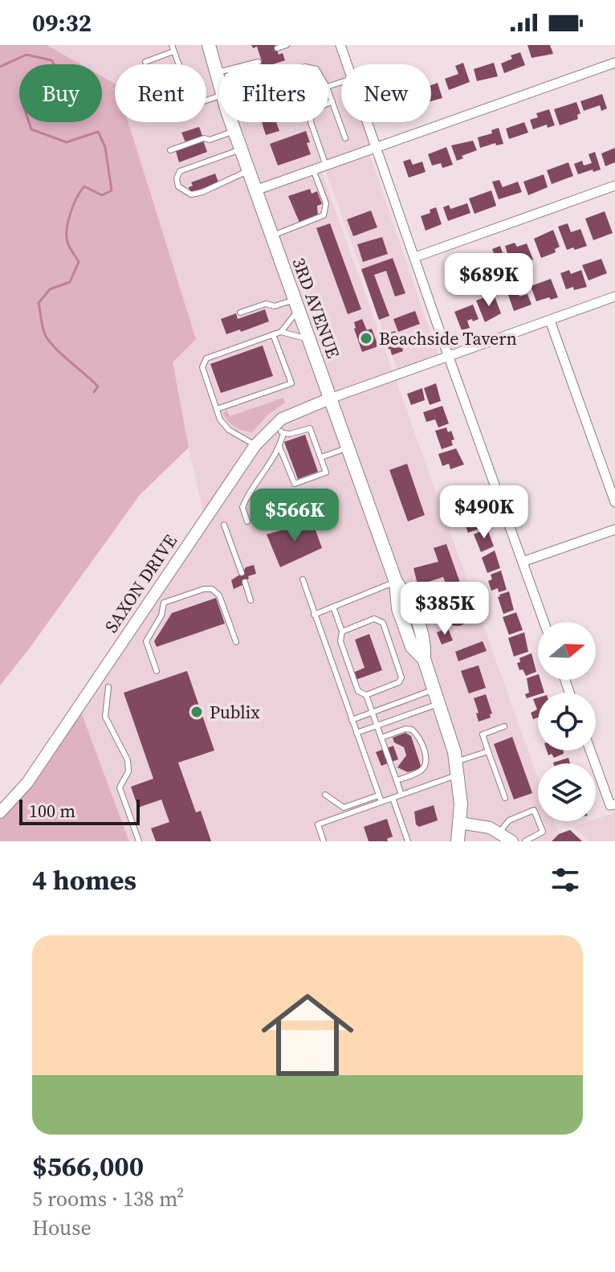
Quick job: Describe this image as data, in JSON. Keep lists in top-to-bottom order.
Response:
{
  "streets": {
    "main road": ["3RD AVENUE"],
    "street": ["SAXON DRIVE"]
  },
  "crossings": [
    ["3RD AVENUE", "SAXON DRIVE"]
  ],
  "places": ["Beachside Tavern", "Publix"],
  "scale_bar": "100 m",
  "north": "right",
  "page": {
    "status": "09:32",
    "chip": [
      "Buy",
      "Rent",
      "Filters",
      "New"
    ],
    "price": [
      "$689K",
      "$490K",
      "$566K",
      "$385K"
    ],
    "scale": "100 m",
    "heading": "4 homes",
    "list": [
      {
        "name": "$566,000",
        "note": "5 rooms · 138 m² · House"
      }
    ]
  }
}
